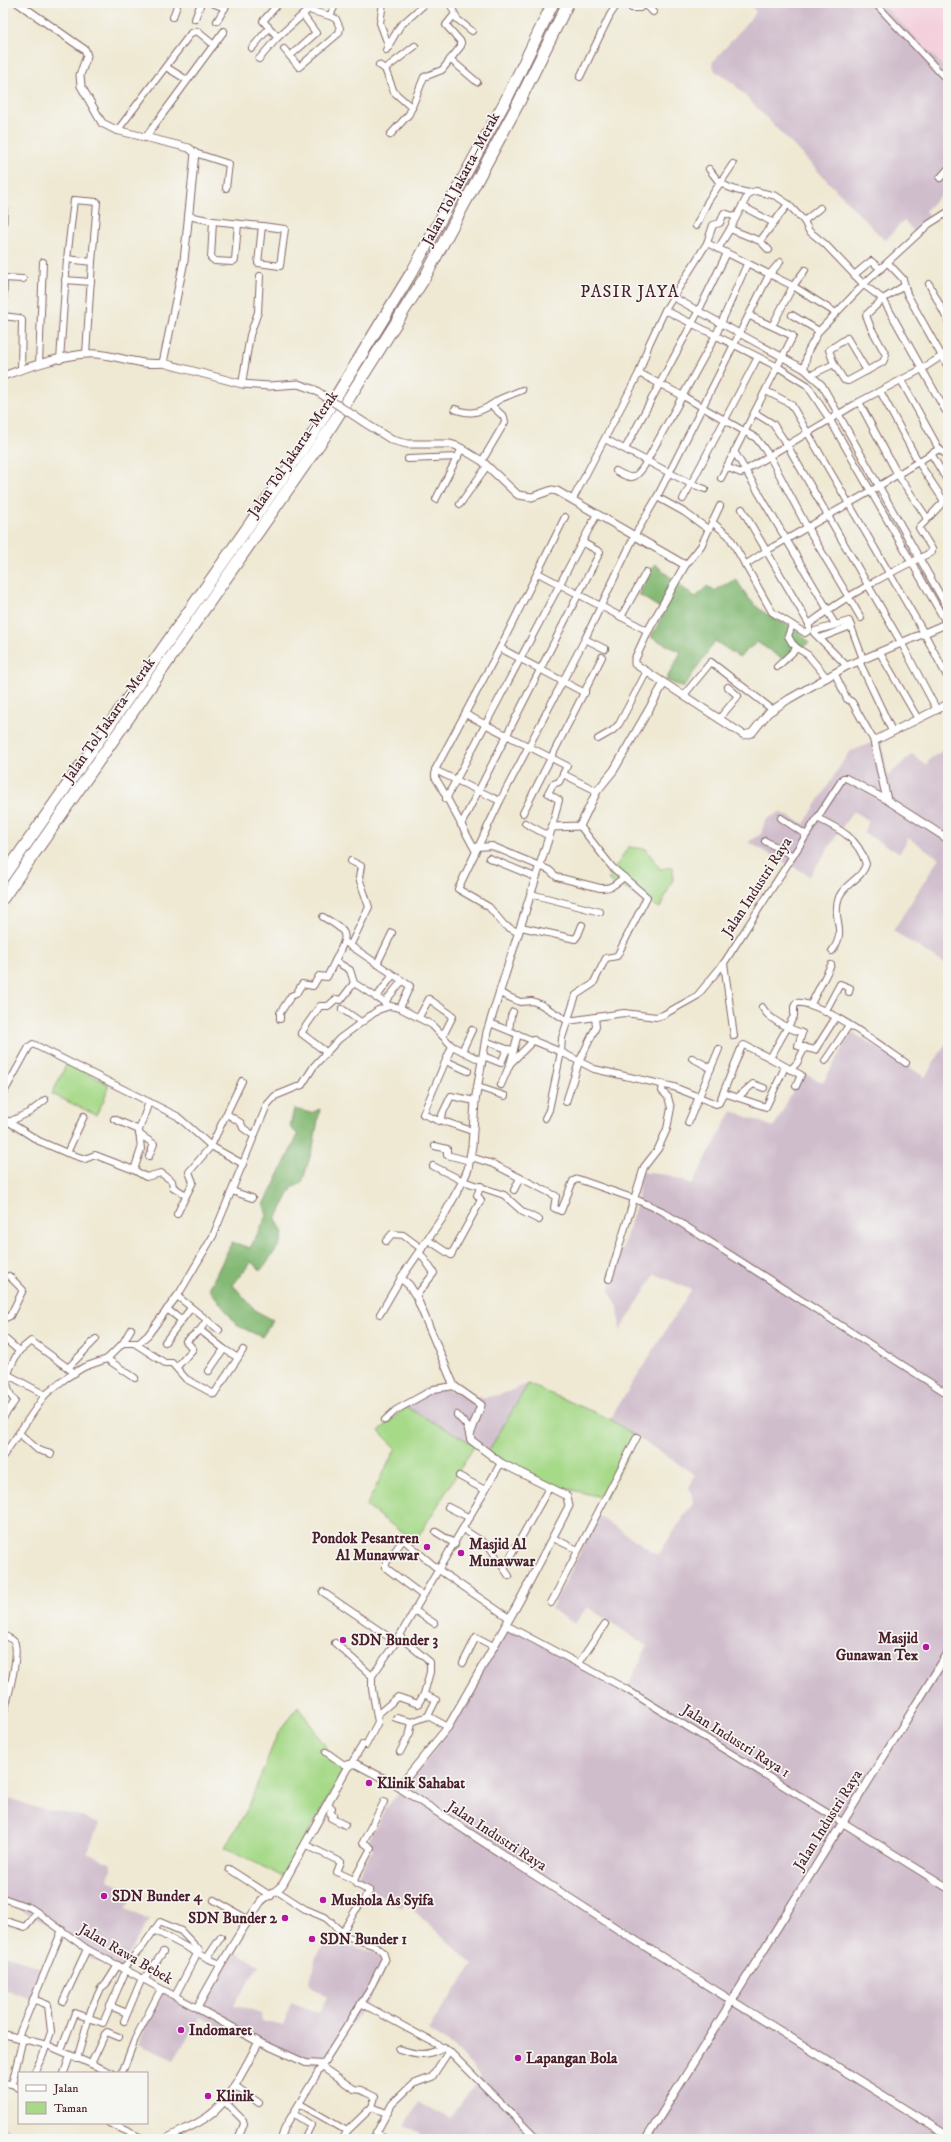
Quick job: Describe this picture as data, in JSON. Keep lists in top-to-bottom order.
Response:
{
  "streets": {
    "highway": ["Jalan Tol Jakarta–Merak"],
    "street": ["Jalan Industri Raya", "Jalan Industri Raya 1", "Jalan Rawa Bebek"]
  },
  "crossings": [
    ["Jalan Industri Raya", "Jalan Industri Raya 1"]
  ],
  "districts": ["PASIR JAYA"],
  "places": [
    "Pondok Pesantren Al Munawwar",
    "Masjid Al Munawwar",
    "SDN Bunder 3",
    "Masjid Gunawan Tex",
    "Klinik Sahabat",
    "SDN Bunder 4",
    "Mushola As Syifa",
    "SDN Bunder 2",
    "SDN Bunder 1",
    "Indomaret",
    "Lapangan Bola",
    "Klinik"
  ],
  "legend": ["Jalan", "Taman"]
}
